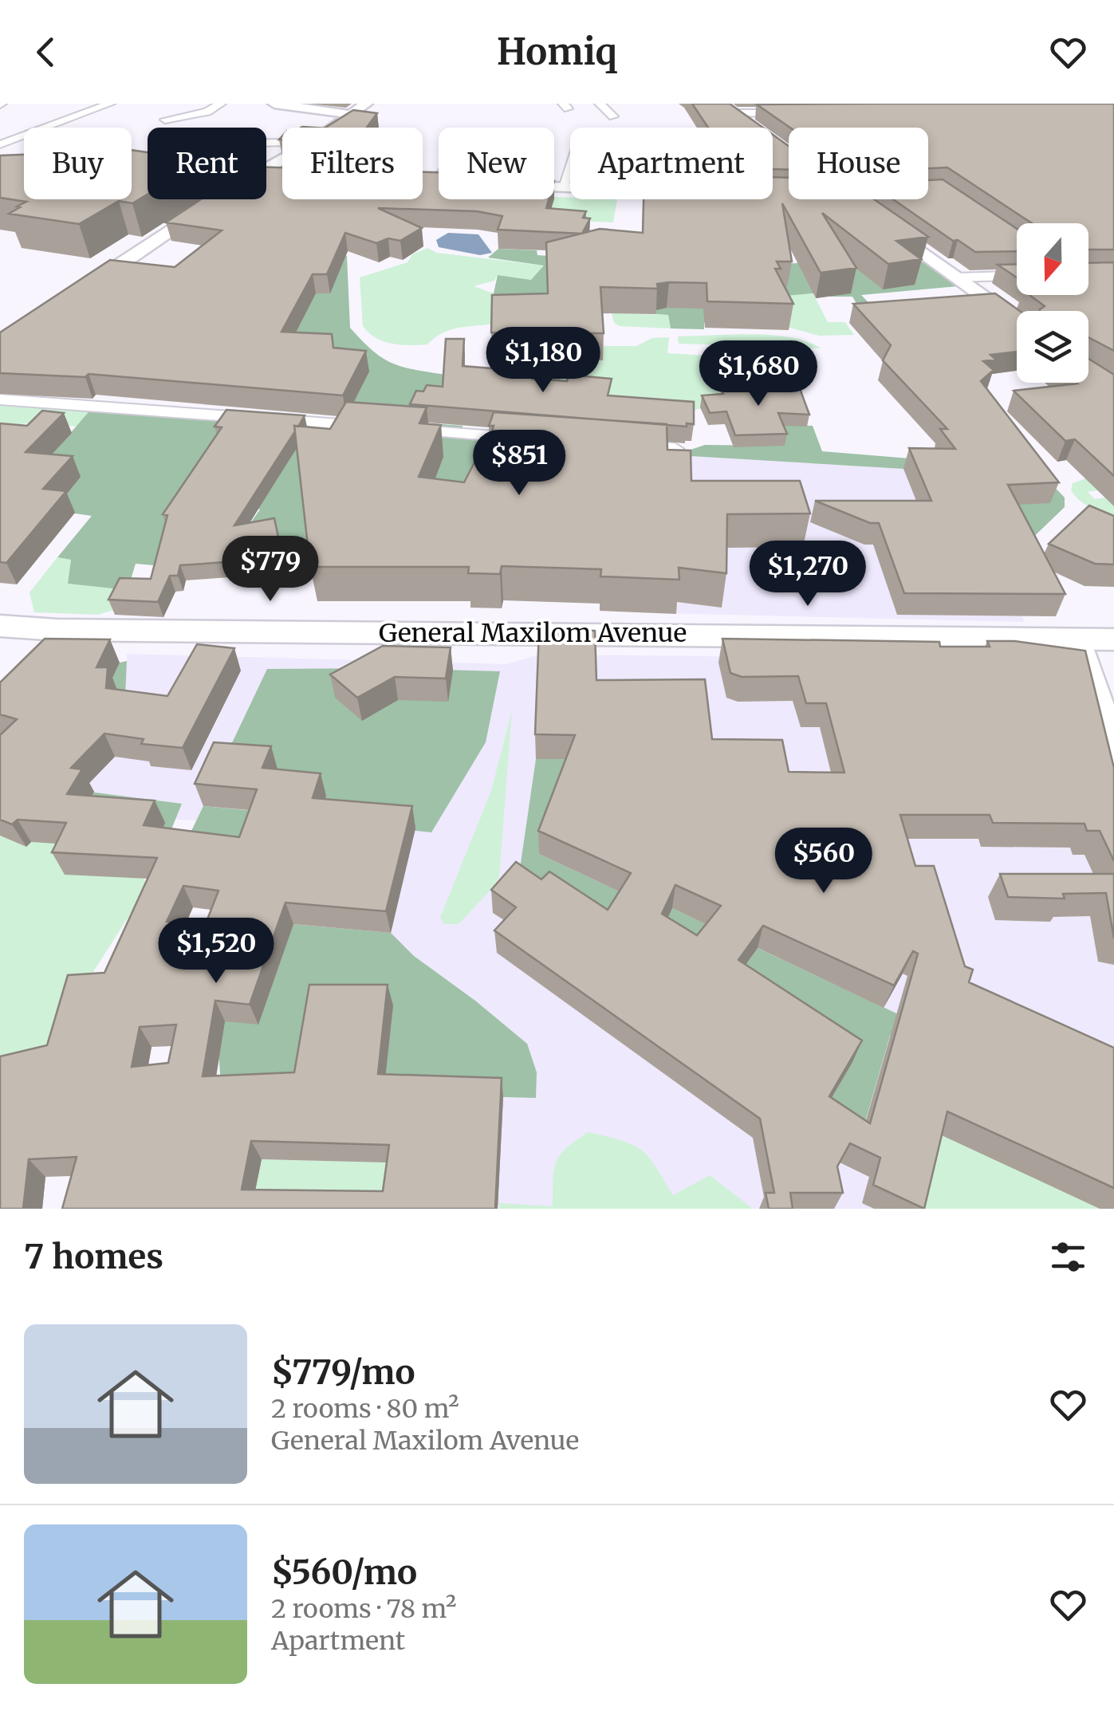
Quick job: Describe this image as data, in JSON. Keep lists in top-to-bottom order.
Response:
{
  "streets": {
    "main road": ["General Maxilom Avenue"]
  },
  "north": "bottom",
  "page": {
    "header": "Homiq",
    "chip": [
      "Buy",
      "Rent",
      "Filters",
      "New",
      "Apartment",
      "House"
    ],
    "price": [
      "$1,180",
      "$1,680",
      "$851",
      "$779",
      "$1,270",
      "$560",
      "$1,520"
    ],
    "heading": "7 homes",
    "list": [
      {
        "name": "$779/mo",
        "note": "2 rooms · 80 m² · General Maxilom Avenue"
      },
      {
        "name": "$560/mo",
        "note": "2 rooms · 78 m² · Apartment"
      }
    ]
  }
}
